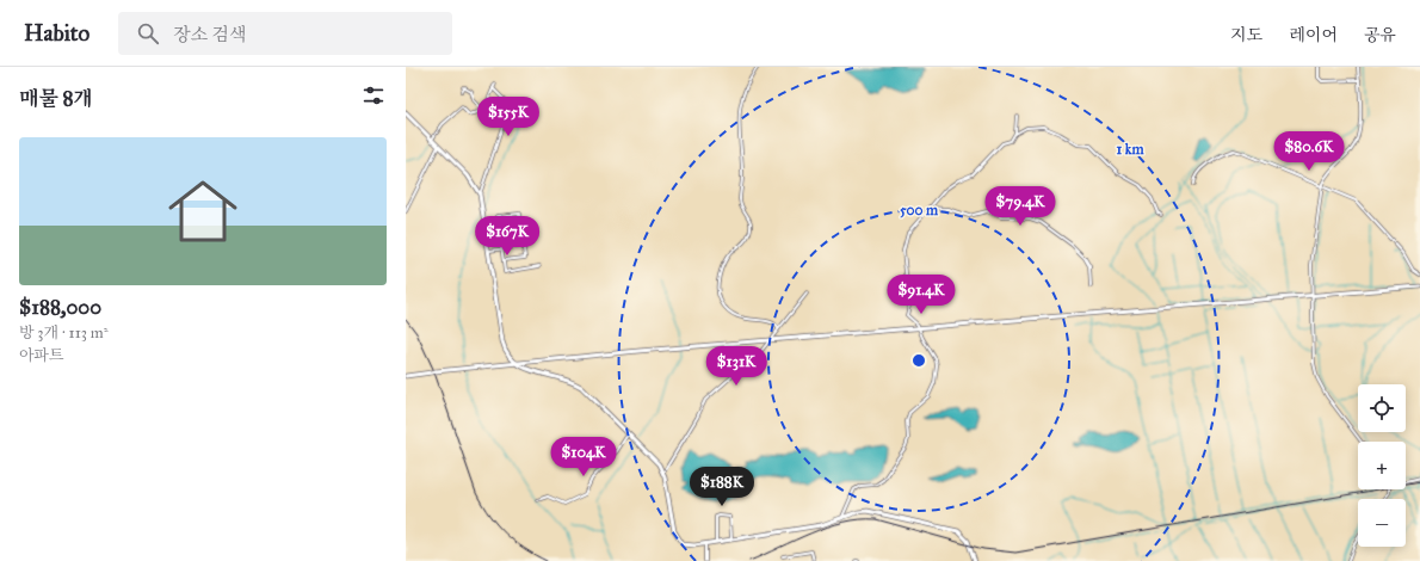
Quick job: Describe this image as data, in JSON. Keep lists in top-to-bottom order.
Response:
{
  "page": {
    "header": "Habito",
    "search": "장소 검색",
    "nav": ["지도", "레이어", "공유"],
    "heading": "매물 8개",
    "price": [
      "$155K",
      "$80.6K",
      "$79.4K",
      "$167K",
      "$91.4K",
      "$131K",
      "$104K",
      "$188K"
    ],
    "list": [
      {
        "name": "$188,000",
        "note": "방 3개 · 113 m² · 아파트"
      }
    ],
    "map_buttons": ["+", "−"]
  },
  "rings": ["1 km", "500 m"]
}
